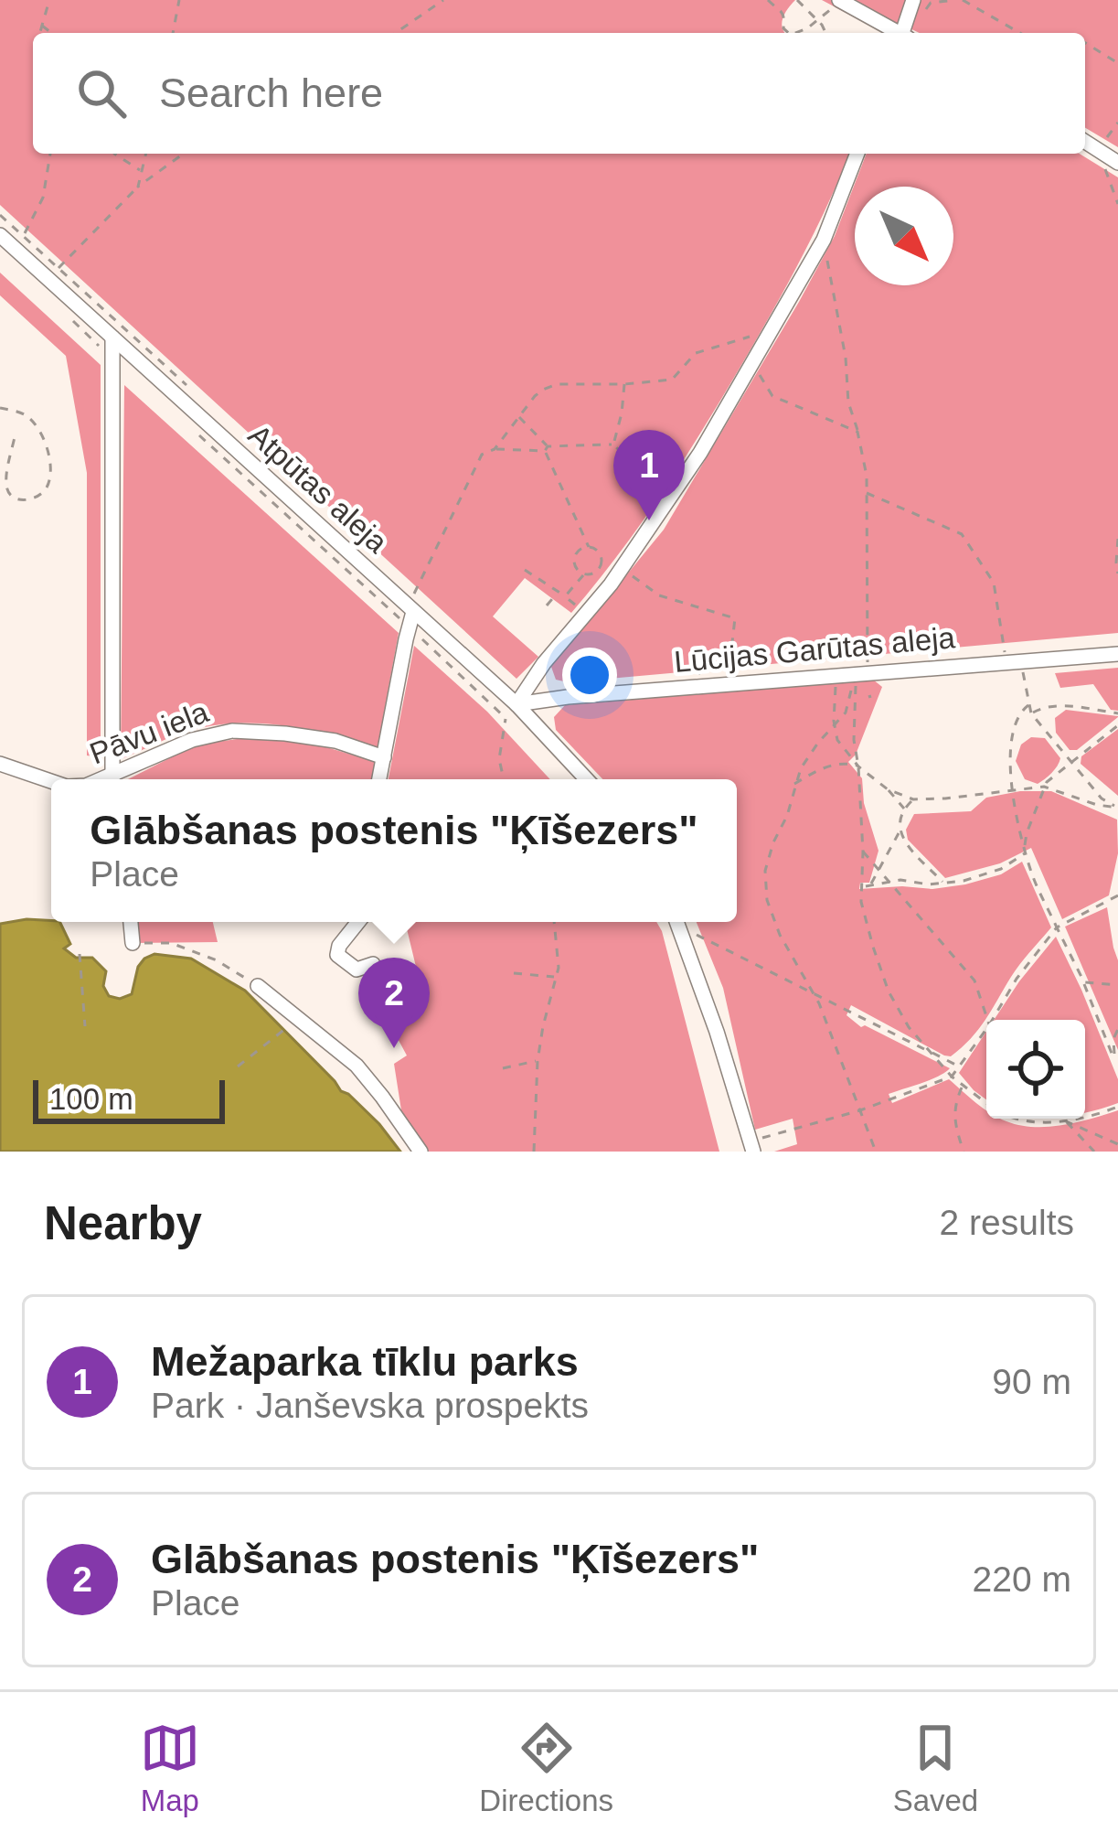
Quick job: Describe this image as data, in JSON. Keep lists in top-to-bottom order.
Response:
{
  "streets": {
    "street": ["Atpūtas aleja", "Lūcijas Garūtas aleja", "Pāvu iela"]
  },
  "crossings": [
    ["Atpūtas aleja", "Lūcijas Garūtas aleja"]
  ],
  "scale_bar": "100 m",
  "north": "bottom right",
  "page": {
    "search": "Search here",
    "pins": ["1", "2"],
    "popup": ["Glābšanas postenis \"Ķīšezers\"", "Place"],
    "scale": "100 m",
    "heading": ["Nearby", "2 results"],
    "list": [
      {
        "mark": "1",
        "name": "Mežaparka tīklu parks",
        "note": "Park · Janševska prospekts",
        "value": "90 m"
      },
      {
        "mark": "2",
        "name": "Glābšanas postenis \"Ķīšezers\"",
        "note": "Place",
        "value": "220 m"
      }
    ],
    "nav": ["Map", "Directions", "Saved"]
  }
}
